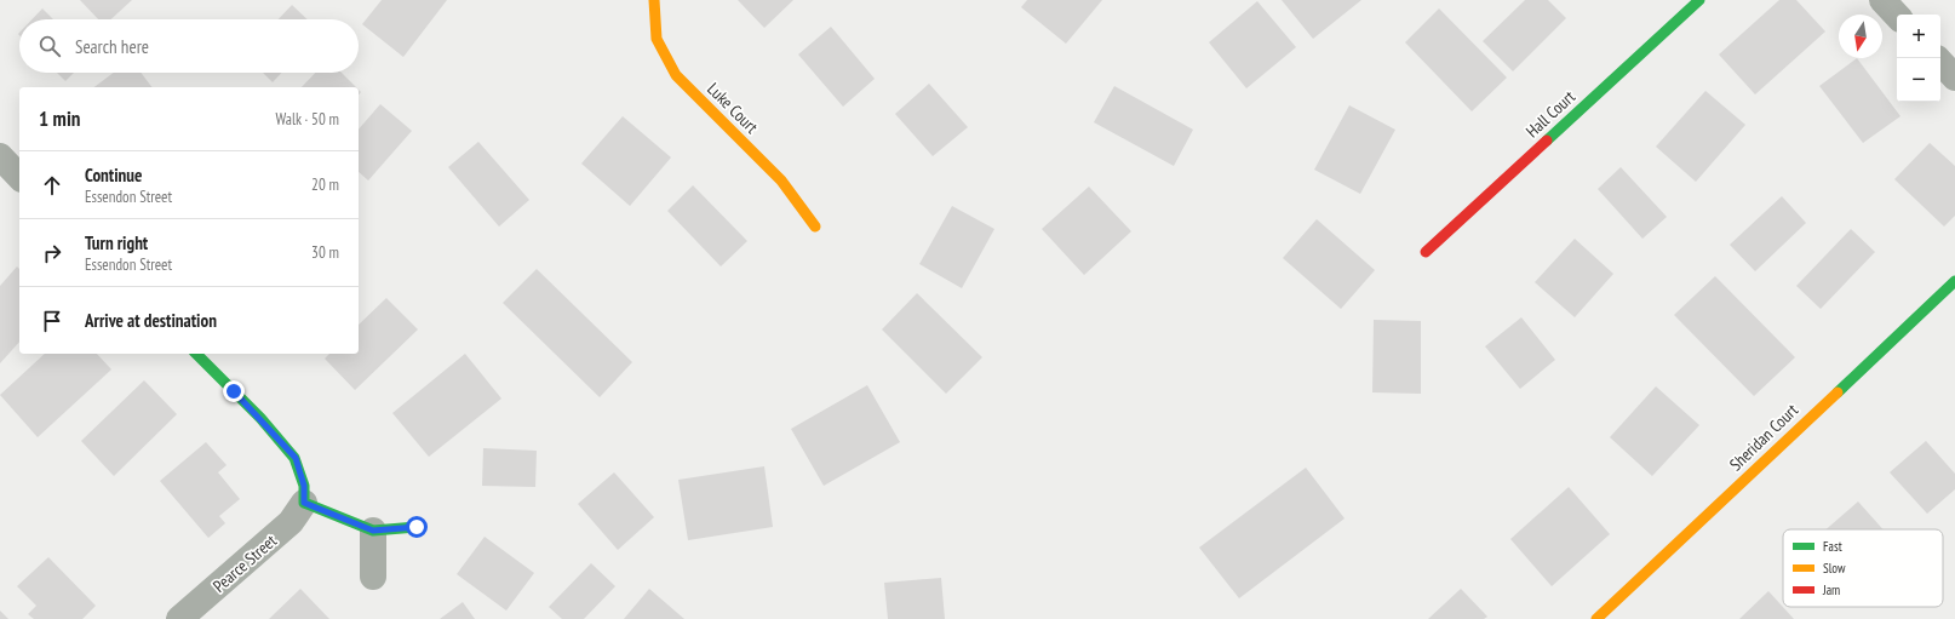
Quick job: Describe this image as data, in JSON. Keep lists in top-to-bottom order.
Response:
{
  "streets": {
    "street": [
      "Luke Court",
      "Hall Court",
      "Sheridan Court",
      "Pearce Street"
    ]
  },
  "legend": ["Fast", "Slow", "Jam"],
  "north": "bottom",
  "page": {
    "map_buttons": ["+", "−"],
    "search": "Search here",
    "heading": ["1 min", "Walk · 50 m"],
    "list": [
      ["Continue", "Essendon Street", "20 m"],
      ["Turn right", "Essendon Street", "30 m"],
      "Arrive at destination"
    ]
  }
}
